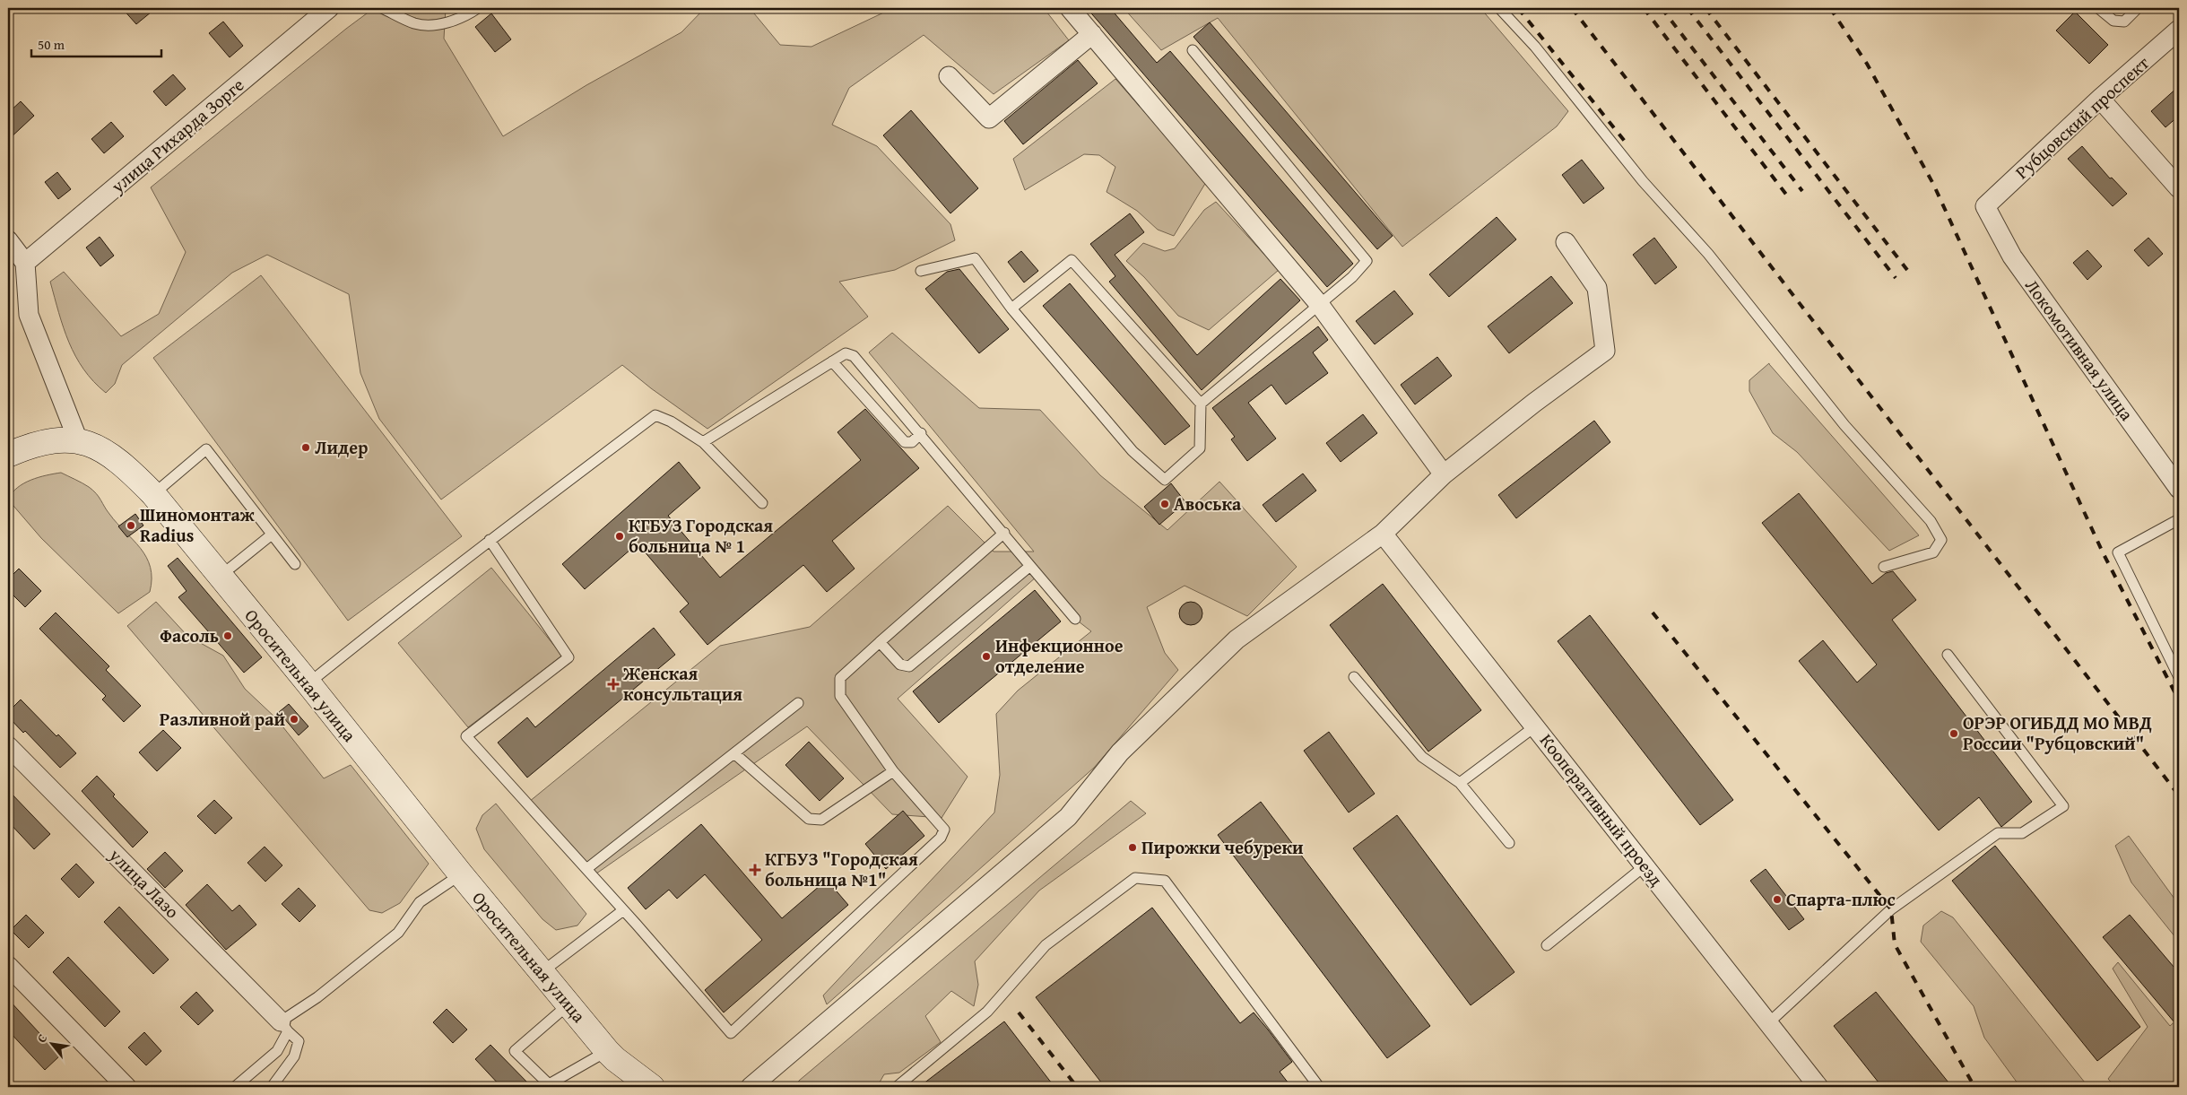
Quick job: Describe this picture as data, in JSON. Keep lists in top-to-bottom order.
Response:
{
  "streets": {
    "main road": ["Оросительная улица"],
    "street": [
      "Рубцовский проспект",
      "улица Рихарда Зорге",
      "Локомотивная улица",
      "Кооперативный проезд",
      "улица Лазо"
    ]
  },
  "crossings": [
    ["Рубцовский проспект", "Локомотивная улица"]
  ],
  "places": {
    "other": [
      "Лидер",
      "Авоська",
      "Шиномонтаж Radius",
      "КГБУЗ Городская больница № 1",
      "Фасоль",
      "Инфекционное отделение",
      "Разливной рай",
      "ОРЭР ОГИБДД МО МВД России \"Рубцовский\"",
      "Пирожки чебуреки",
      "Спарта-плюс"
    ],
    "health": ["Женская консультация", "КГБУЗ \"Городская больница №1\""]
  },
  "scale_bar": "50 m",
  "north": "top left"
}
